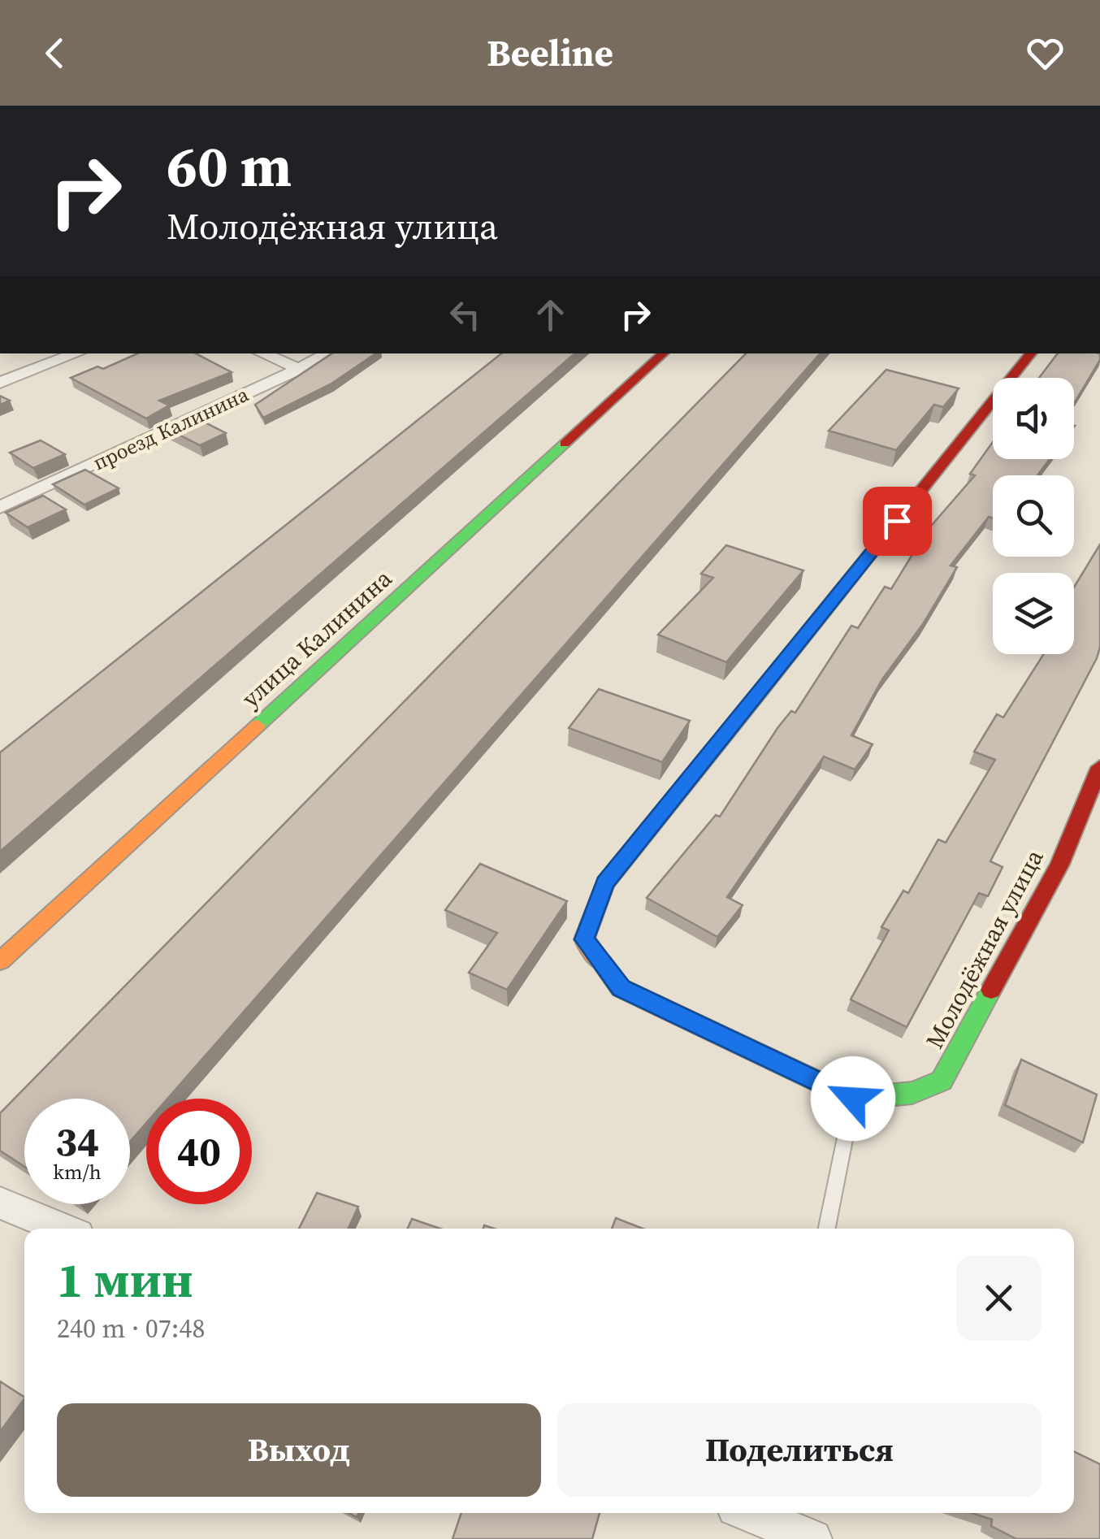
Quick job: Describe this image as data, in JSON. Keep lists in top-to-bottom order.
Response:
{
  "streets": {
    "street": ["проезд Калинина", "улица Калинина", "Молодёжная улица"]
  },
  "page": {
    "header": "Beeline",
    "turn": ["60 m", "Молодёжная улица"],
    "speed": "34 km/h",
    "limit": "40",
    "heading": ["1 мин", "240 m · 07:48"],
    "buttons": ["Выход", "Поделиться"]
  }
}
